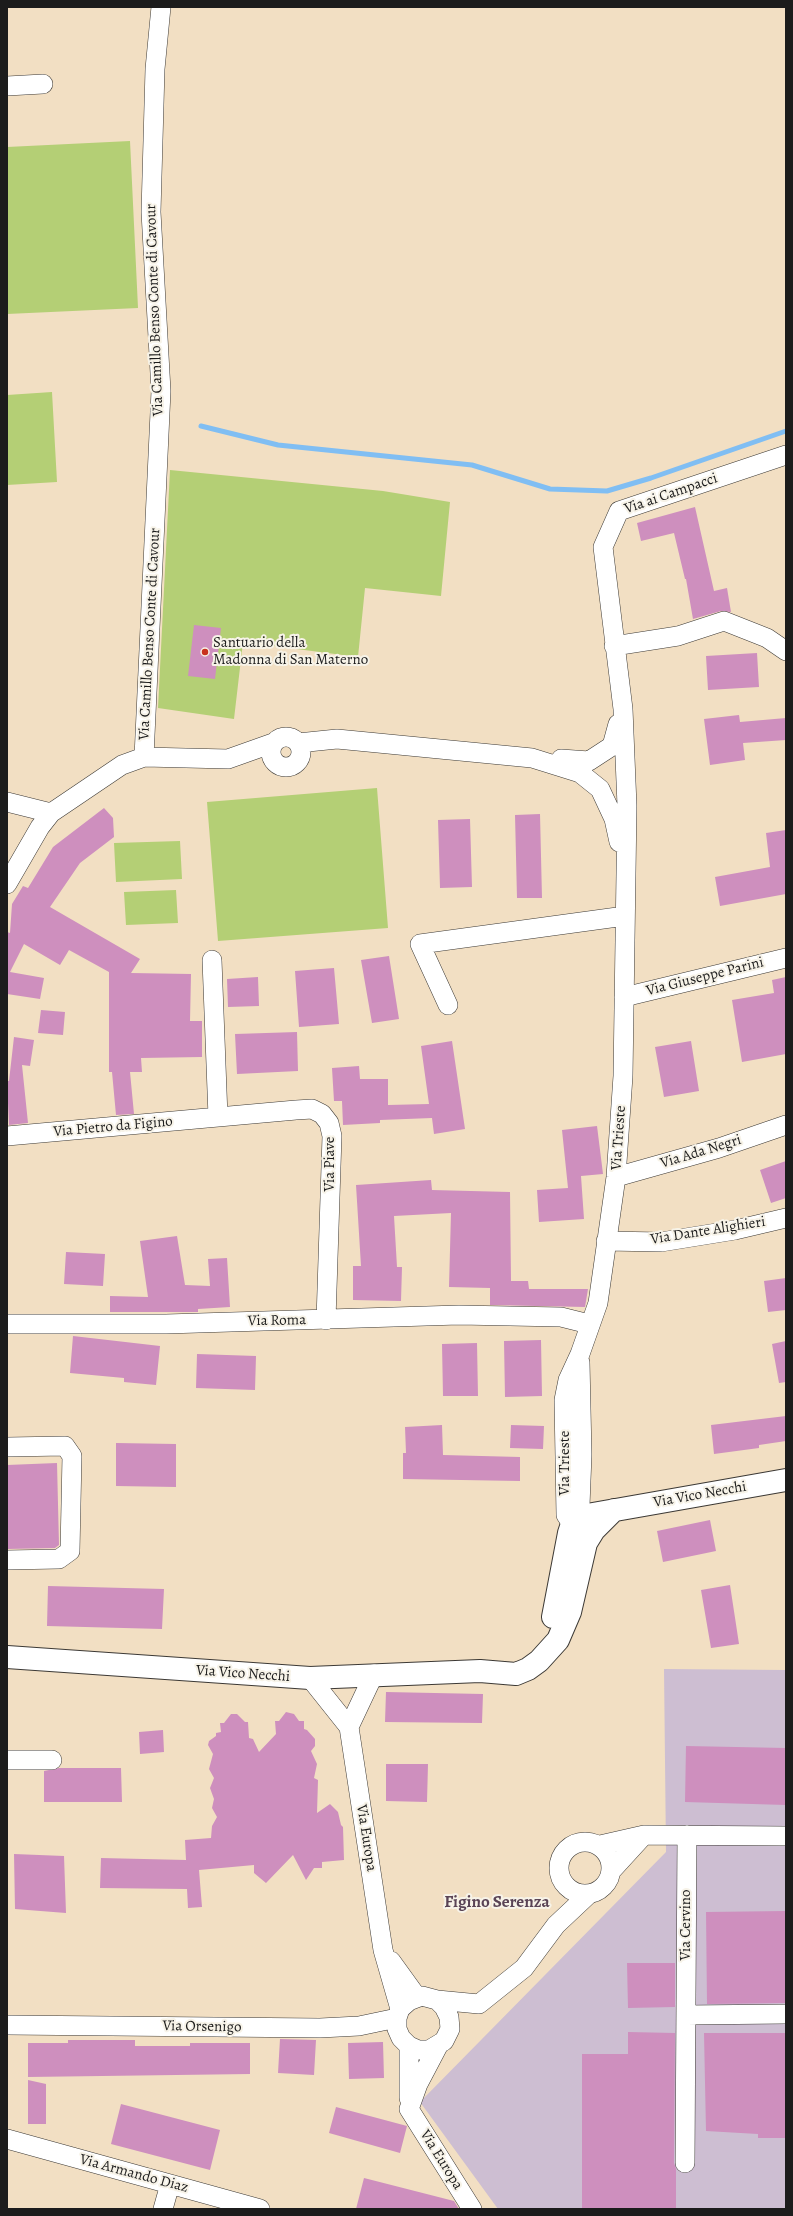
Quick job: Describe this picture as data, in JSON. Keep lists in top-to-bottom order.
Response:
{
  "streets": {
    "street": [
      "Via Camillo Benso Conte di Cavour",
      "Via ai Campacci",
      "Via Giuseppe Parini",
      "Via Pietro da Figino",
      "Via Trieste",
      "Via Ada Negri",
      "Via Piave",
      "Via Dante Alighieri",
      "Via Roma",
      "Via Vico Necchi",
      "Via Europa",
      "Via Cervino",
      "Via Orsenigo",
      "Via Armando Diaz"
    ]
  },
  "crossings": [
    ["Via ai Campacci", "Via Trieste"],
    ["Via Giuseppe Parini", "Via Trieste"],
    ["Via Pietro da Figino", "Via Piave"],
    ["Via Trieste", "Via Ada Negri"],
    ["Via Trieste", "Via Dante Alighieri"],
    ["Via Trieste", "Via Roma"],
    ["Via Trieste", "Via Vico Necchi"],
    ["Via Piave", "Via Roma"],
    ["Via Vico Necchi", "Via Europa"],
    ["Via Europa", "Via Orsenigo"]
  ],
  "districts": ["Figino Serenza"],
  "places": ["Santuario della Madonna di San Materno"]
}
